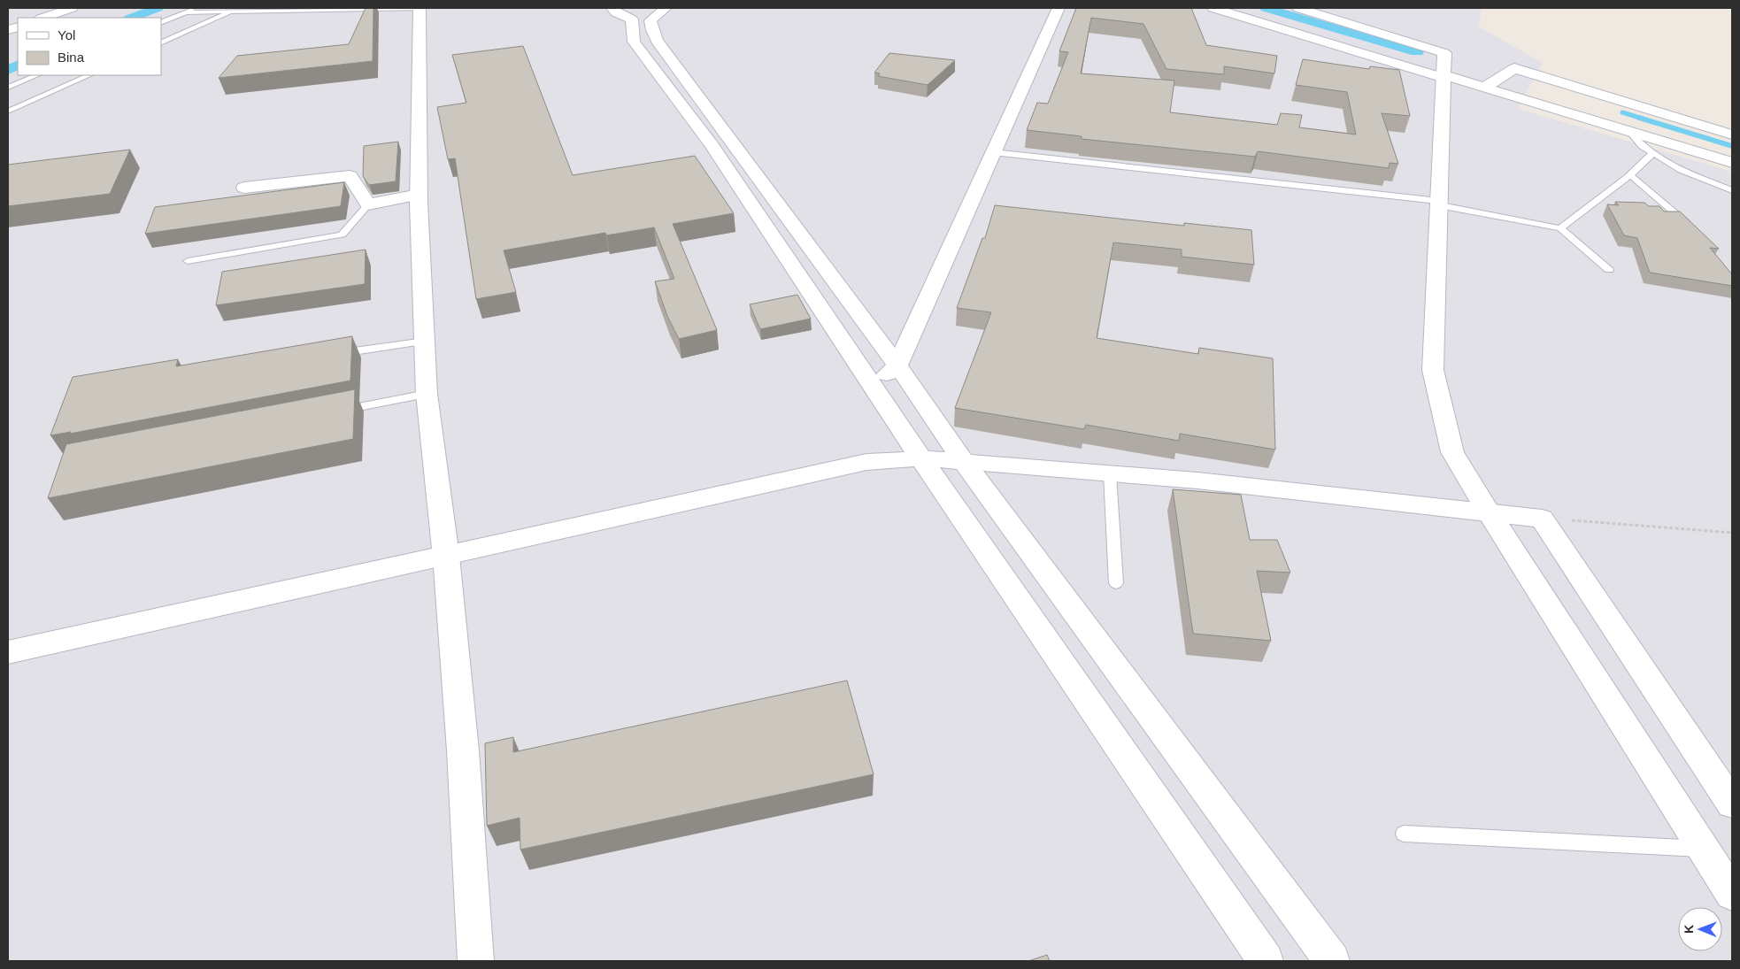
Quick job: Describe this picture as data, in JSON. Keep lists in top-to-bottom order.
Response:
{
  "legend": ["Yol", "Bina"],
  "north": "left"
}
